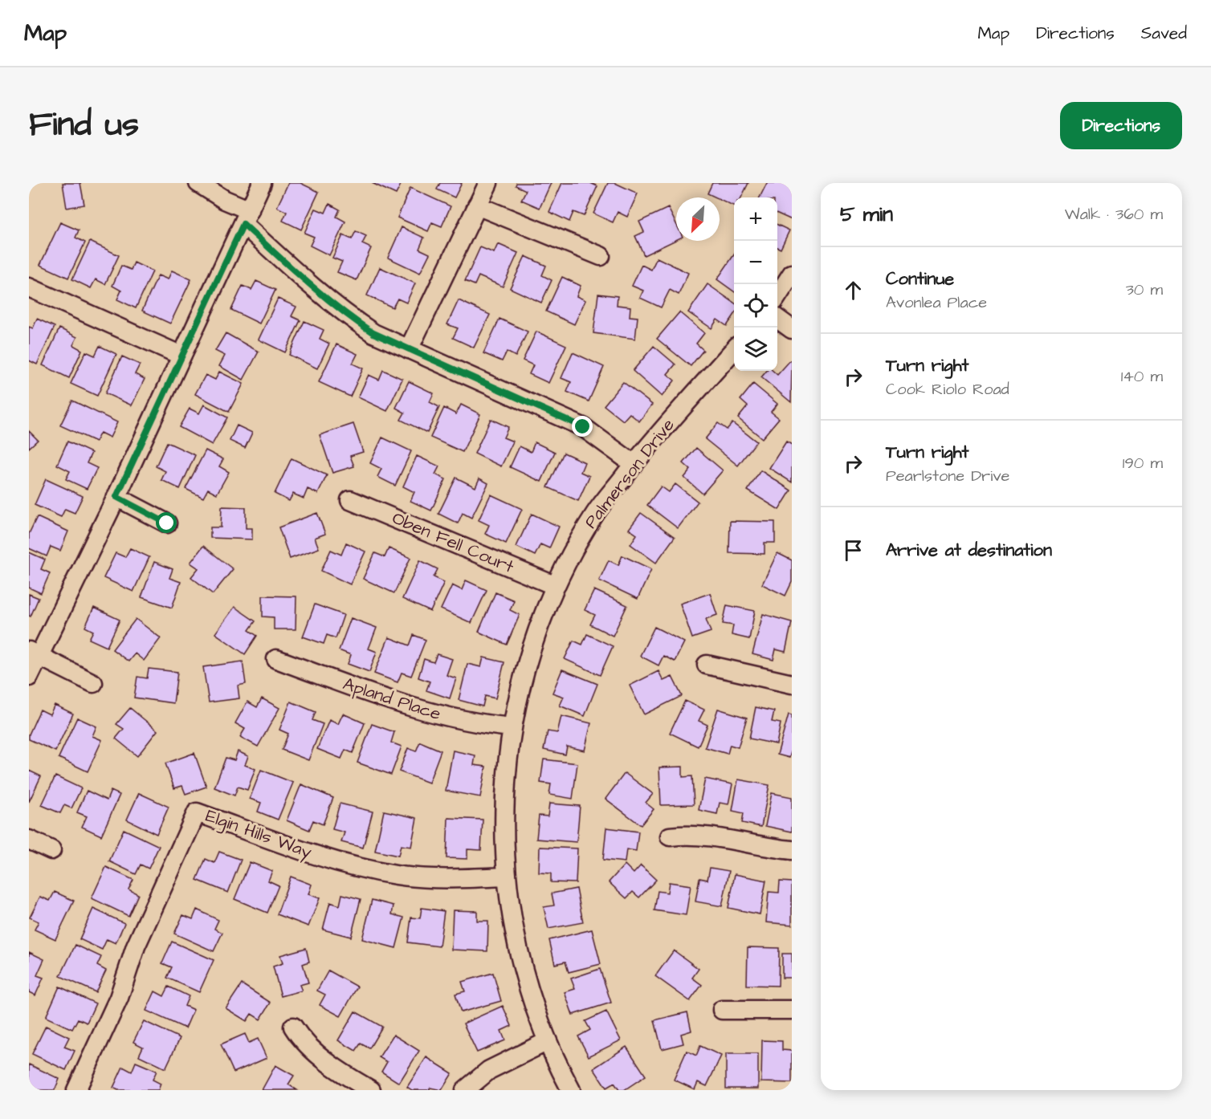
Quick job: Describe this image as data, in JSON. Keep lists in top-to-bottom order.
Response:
{
  "streets": {
    "street": [
      "Palmerson Drive",
      "Oben Fell Court",
      "Apland Place",
      "Elgin Hills Way"
    ]
  },
  "crossings": [
    ["Palmerson Drive", "Oben Fell Court"],
    ["Palmerson Drive", "Apland Place"],
    ["Palmerson Drive", "Elgin Hills Way"]
  ],
  "north": "bottom left",
  "page": {
    "header": "Map",
    "nav": ["Map", "Directions", "Saved"],
    "title": "Find us",
    "buttons": "Directions",
    "heading": ["5 min", "Walk · 360 m"],
    "map_buttons": ["+", "−"],
    "list": [
      ["Continue", "Avonlea Place", "30 m"],
      ["Turn right", "Cook Riolo Road", "140 m"],
      ["Turn right", "Pearlstone Drive", "190 m"],
      "Arrive at destination"
    ]
  }
}
